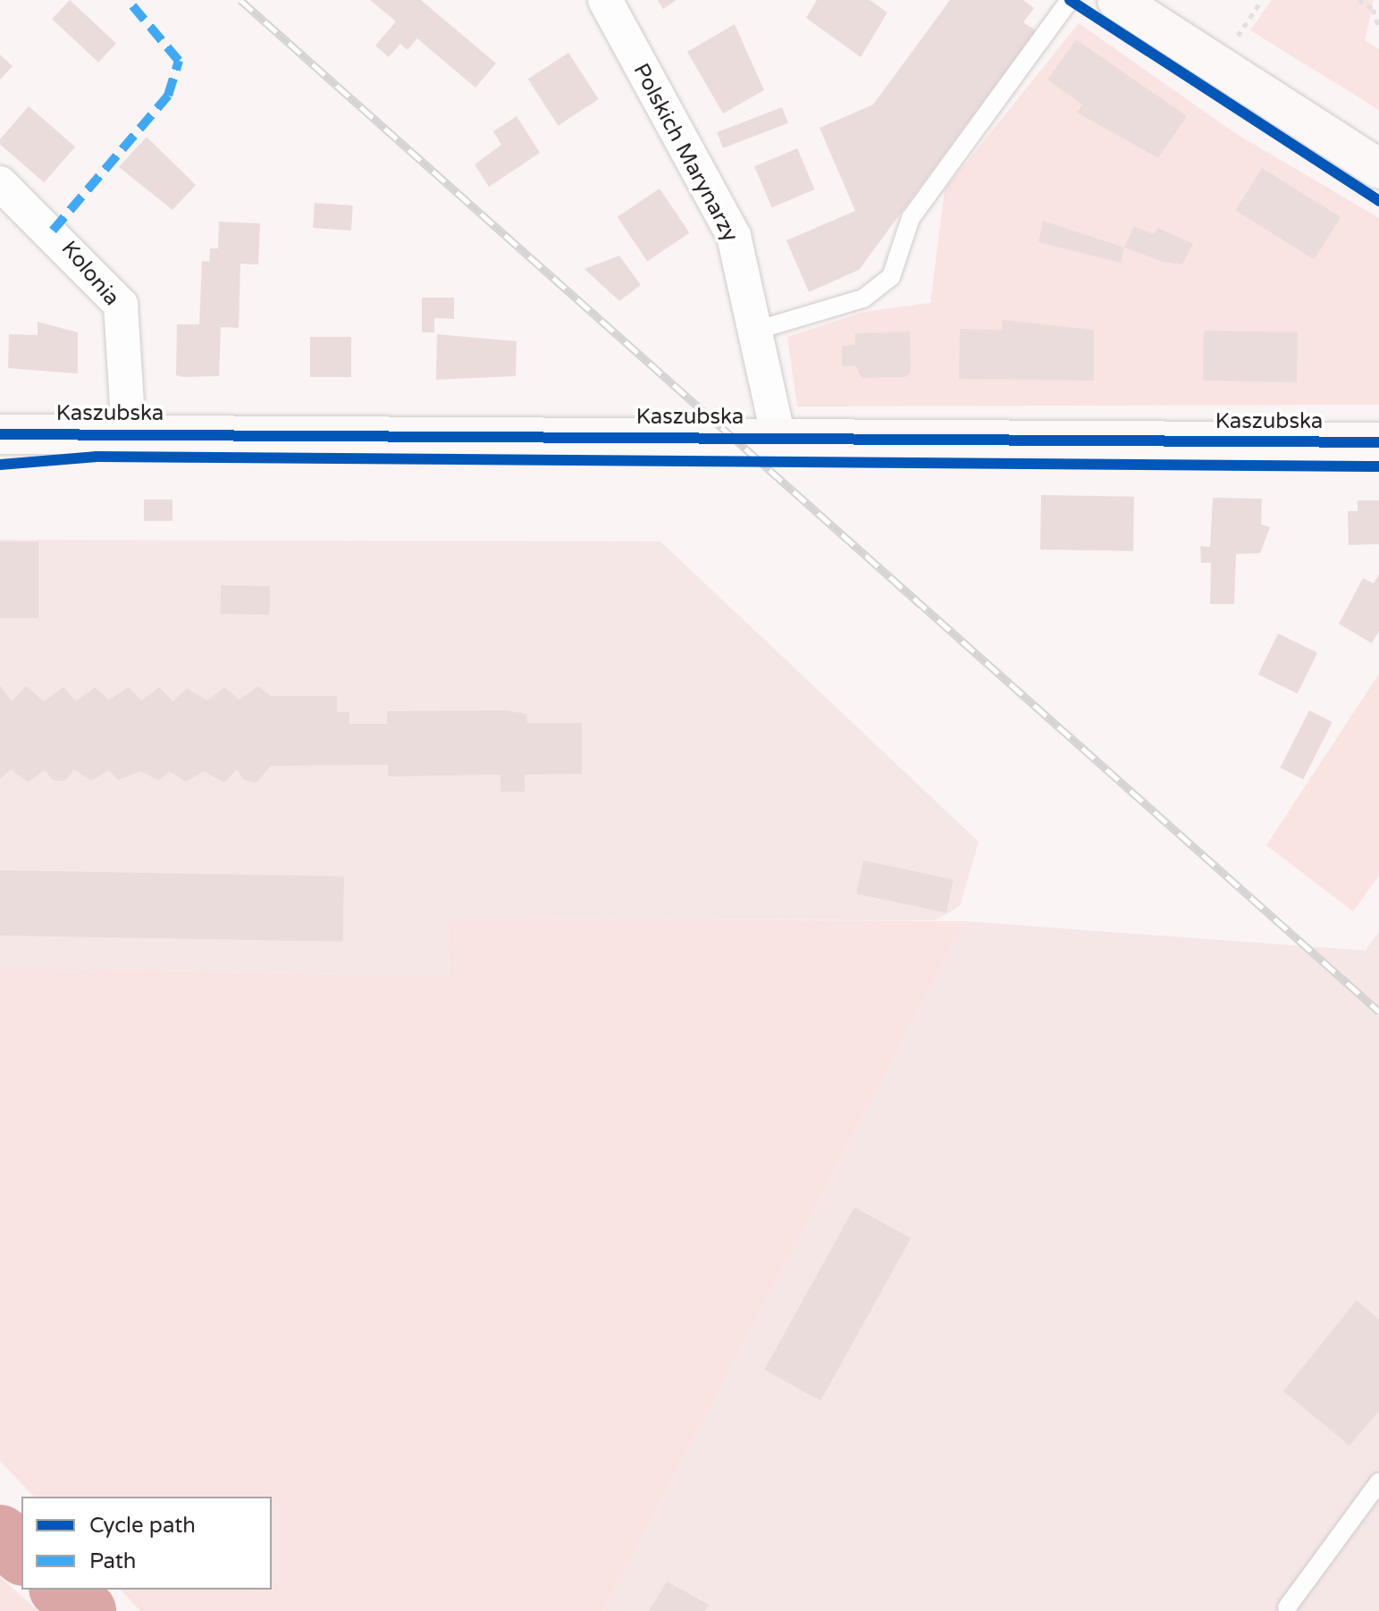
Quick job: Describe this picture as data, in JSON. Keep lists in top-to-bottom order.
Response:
{
  "streets": {
    "street": ["Polskich Marynarzy", "Kolonia", "Kaszubska"]
  },
  "crossings": [
    ["Polskich Marynarzy", "Kaszubska"],
    ["Kolonia", "Kaszubska"]
  ],
  "legend": ["Cycle path", "Path"]
}
